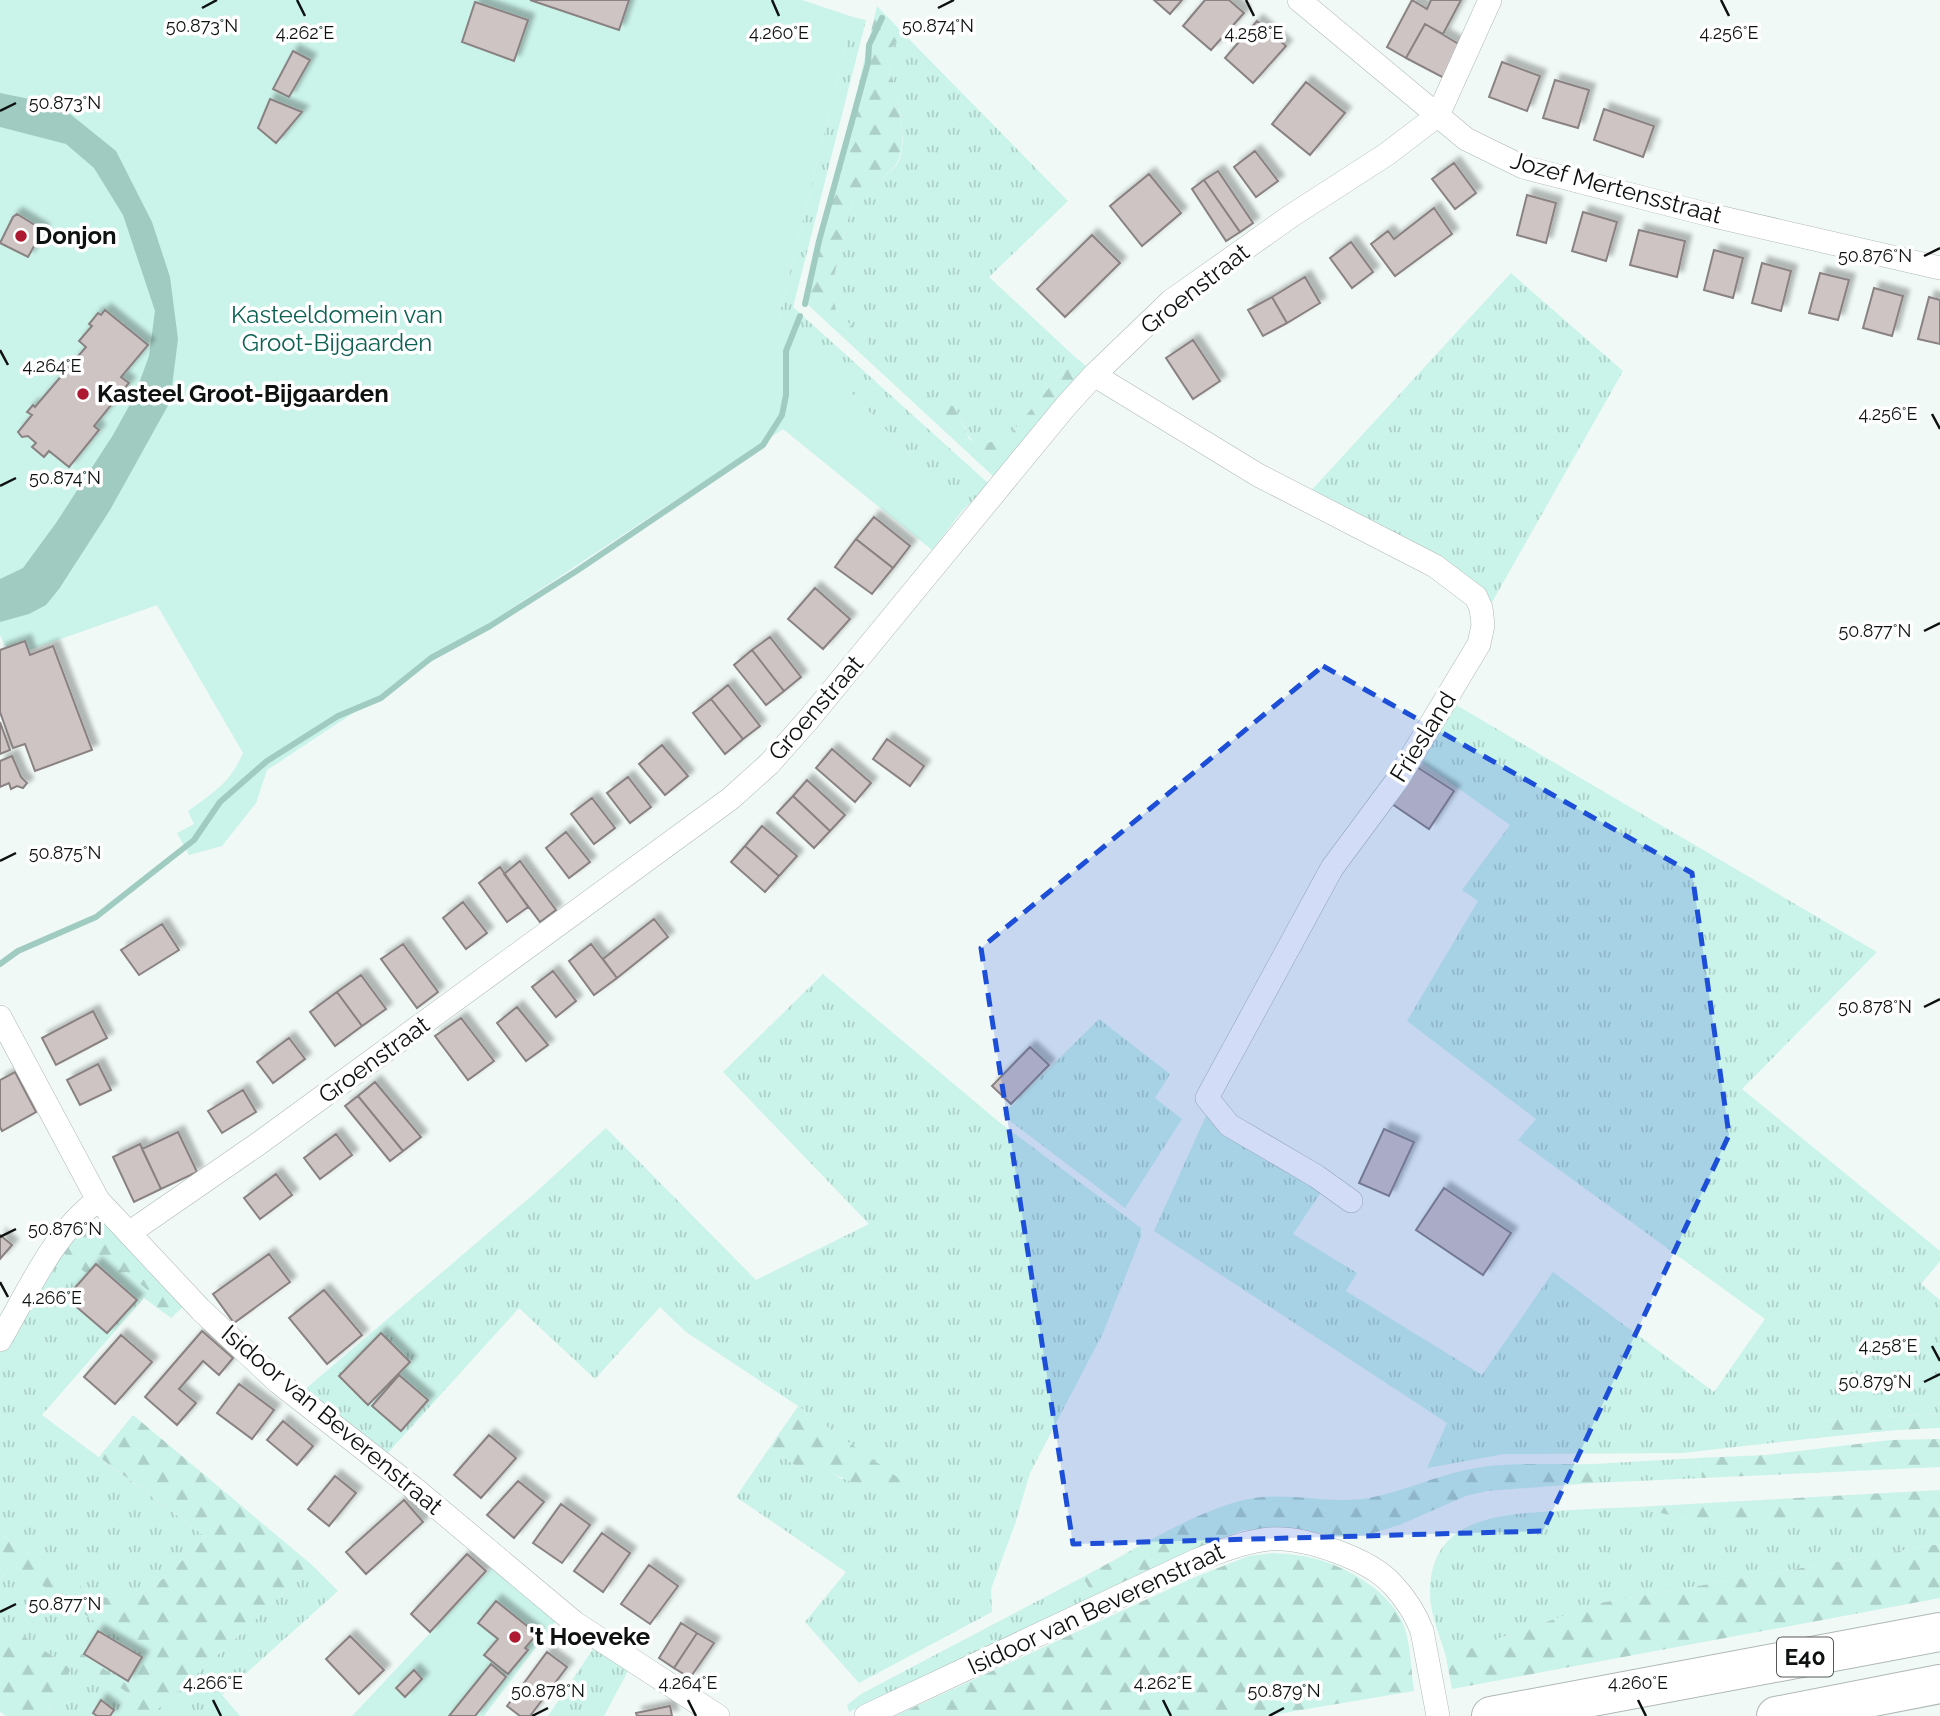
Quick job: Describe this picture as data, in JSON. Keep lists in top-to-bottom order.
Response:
{
  "streets": {
    "highway": ["E40"],
    "street": [
      "Jozef Mertensstraat",
      "Groenstraat",
      "Friesland",
      "Isidoor van Beverenstraat"
    ]
  },
  "crossings": [
    ["Jozef Mertensstraat", "Groenstraat"],
    ["Groenstraat", "Friesland"],
    ["Groenstraat", "Isidoor van Beverenstraat"]
  ],
  "parks": ["Kasteeldomein van Groot-Bijgaarden"],
  "places": ["Donjon", "Kasteel Groot-Bijgaarden", "'t Hoeveke"],
  "coordinates": [
    "50.873°N",
    "50.874°N",
    "4.262°E",
    "4.260°E",
    "4.258°E",
    "4.256°E",
    "50.876°N",
    "4.264°E",
    "50.877°N",
    "50.875°N",
    "50.878°N",
    "4.266°E",
    "50.879°N"
  ]
}
